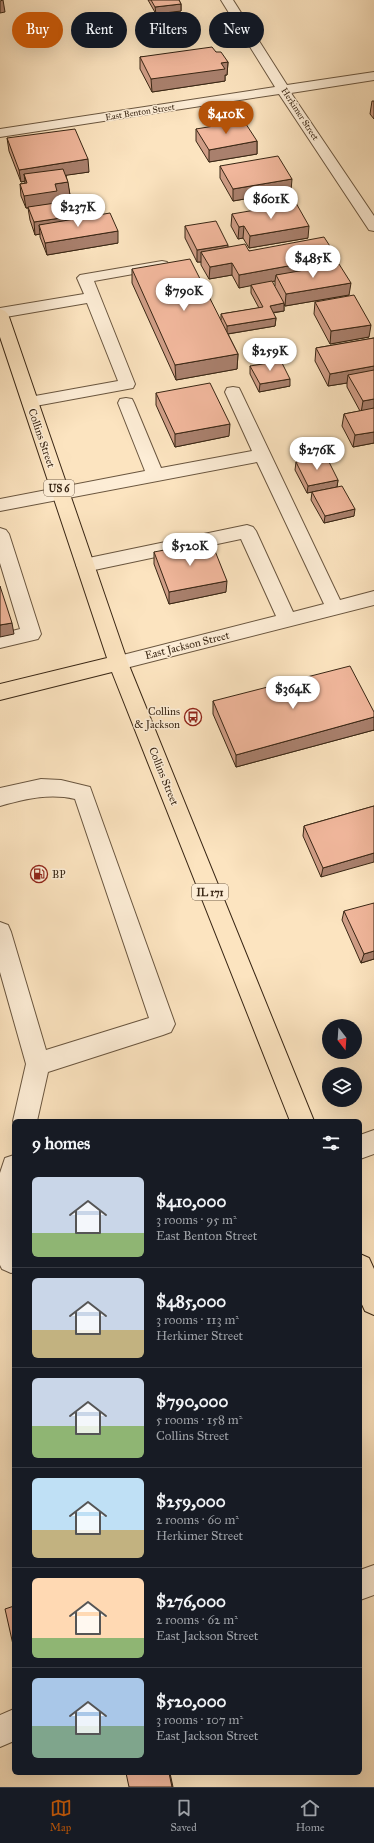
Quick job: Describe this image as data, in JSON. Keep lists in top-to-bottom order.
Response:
{
  "streets": {
    "main road": [
      "Collins Street",
      "US 6",
      "East Jackson Street",
      "IL 171"
    ],
    "street": ["East Benton Street", "Herkimer Street"]
  },
  "crossings": [
    ["East Benton Street", "Herkimer Street"],
    ["Collins Street", "East Jackson Street"]
  ],
  "places": {
    "bus stop": ["Collins & Jackson"],
    "fuel station": ["BP"]
  },
  "north": "bottom",
  "page": {
    "chip": [
      "Buy",
      "Rent",
      "Filters",
      "New"
    ],
    "price": [
      "$410K",
      "$601K",
      "$237K",
      "$485K",
      "$790K",
      "$259K",
      "$276K",
      "$520K",
      "$364K"
    ],
    "heading": "9 homes",
    "list": [
      {
        "name": "$410,000",
        "note": "3 rooms · 95 m² · East Benton Street"
      },
      {
        "name": "$485,000",
        "note": "3 rooms · 113 m² · Herkimer Street"
      },
      {
        "name": "$790,000",
        "note": "5 rooms · 158 m² · Collins Street"
      },
      {
        "name": "$259,000",
        "note": "2 rooms · 60 m² · Herkimer Street"
      },
      {
        "name": "$276,000",
        "note": "2 rooms · 62 m² · East Jackson Street"
      },
      {
        "name": "$520,000",
        "note": "3 rooms · 107 m² · East Jackson Street"
      }
    ],
    "tabs": ["Map", "Saved", "Home"]
  }
}
